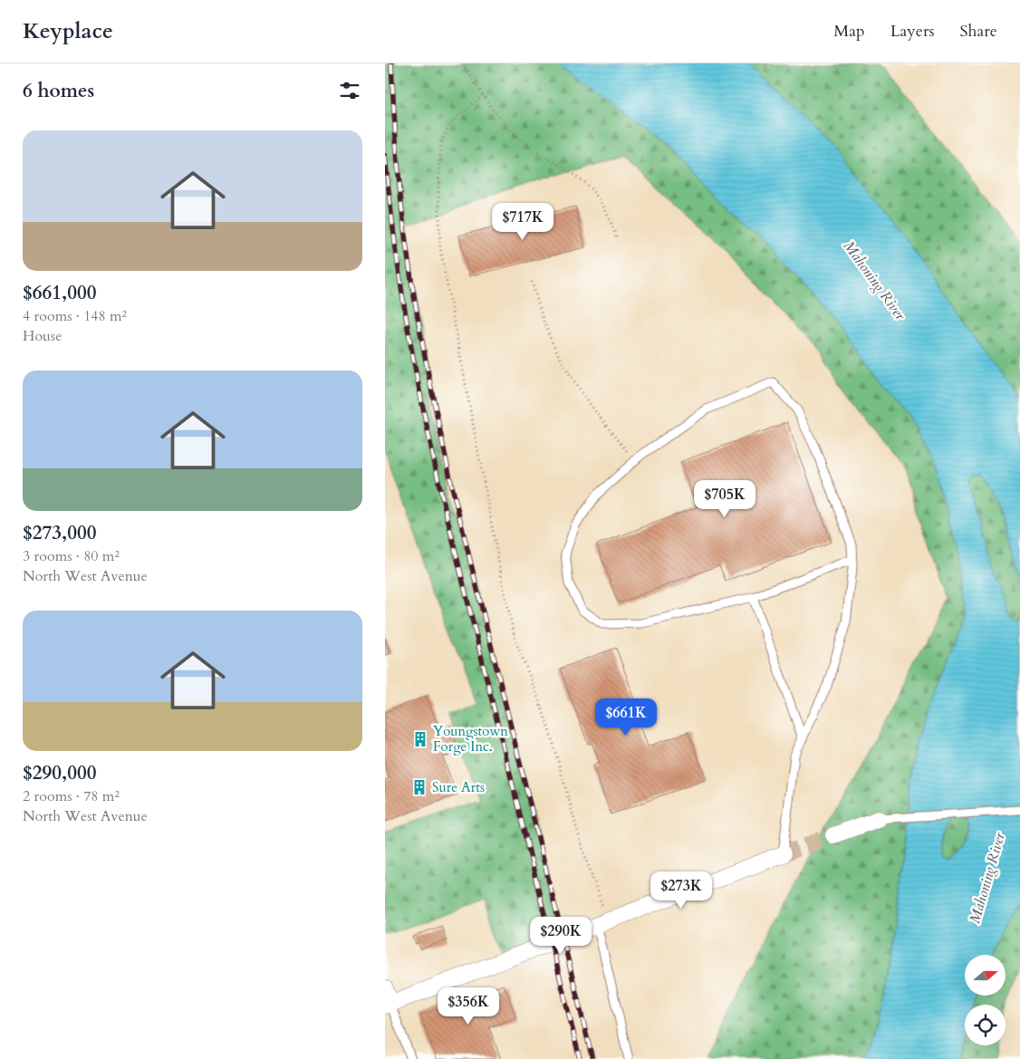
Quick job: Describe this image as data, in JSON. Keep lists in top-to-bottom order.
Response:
{
  "water": ["Mahoning River"],
  "places": {
    "building": ["Youngstown Forge Inc.", "Sure Arts"]
  },
  "north": "right",
  "page": {
    "header": "Keyplace",
    "nav": ["Map", "Layers", "Share"],
    "heading": "6 homes",
    "list": [
      {
        "name": "$661,000",
        "note": "4 rooms · 148 m² · House"
      },
      {
        "name": "$273,000",
        "note": "3 rooms · 80 m² · North West Avenue"
      },
      {
        "name": "$290,000",
        "note": "2 rooms · 78 m² · North West Avenue"
      }
    ],
    "price": [
      "$717K",
      "$705K",
      "$661K",
      "$273K",
      "$290K",
      "$356K"
    ]
  }
}
